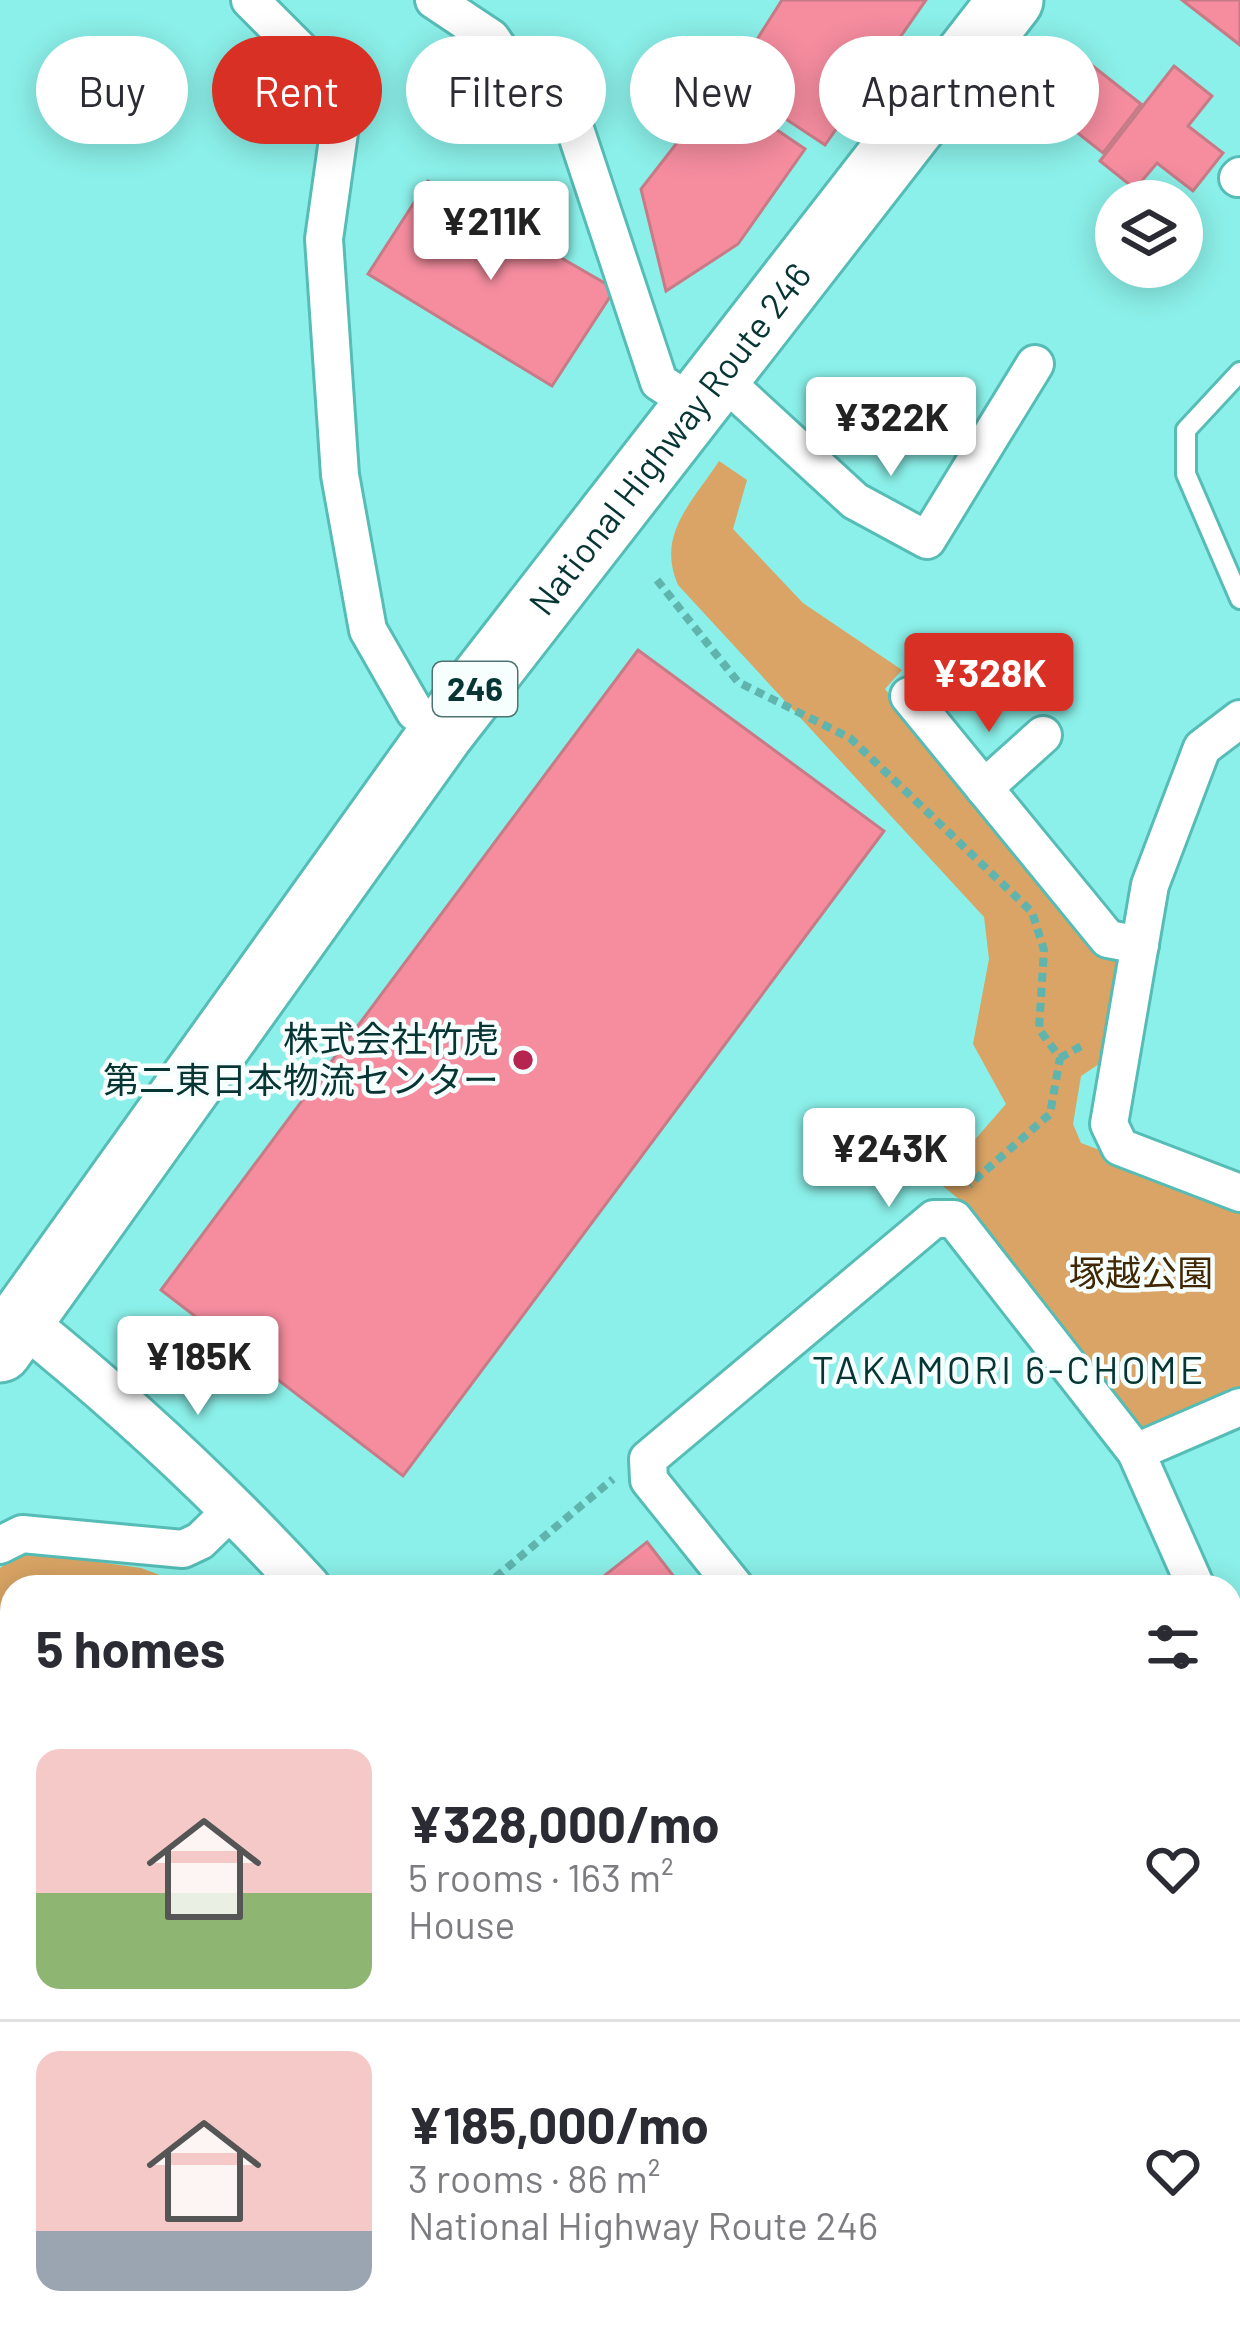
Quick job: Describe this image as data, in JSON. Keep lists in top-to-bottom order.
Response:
{
  "streets": {
    "highway": ["National Highway Route 246", "246"]
  },
  "districts": ["TAKAMORI 6-CHOME"],
  "parks": ["塚越公園"],
  "places": ["株式会社竹虎 第二東日本物流センター"],
  "page": {
    "chip": [
      "Buy",
      "Rent",
      "Filters",
      "New",
      "Apartment"
    ],
    "price": [
      "¥211K",
      "¥322K",
      "¥328K",
      "¥243K",
      "¥185K"
    ],
    "heading": "5 homes",
    "list": [
      {
        "name": "¥328,000/mo",
        "note": "5 rooms · 163 m² · House"
      },
      {
        "name": "¥185,000/mo",
        "note": "3 rooms · 86 m² · National Highway Route 246"
      }
    ]
  }
}
